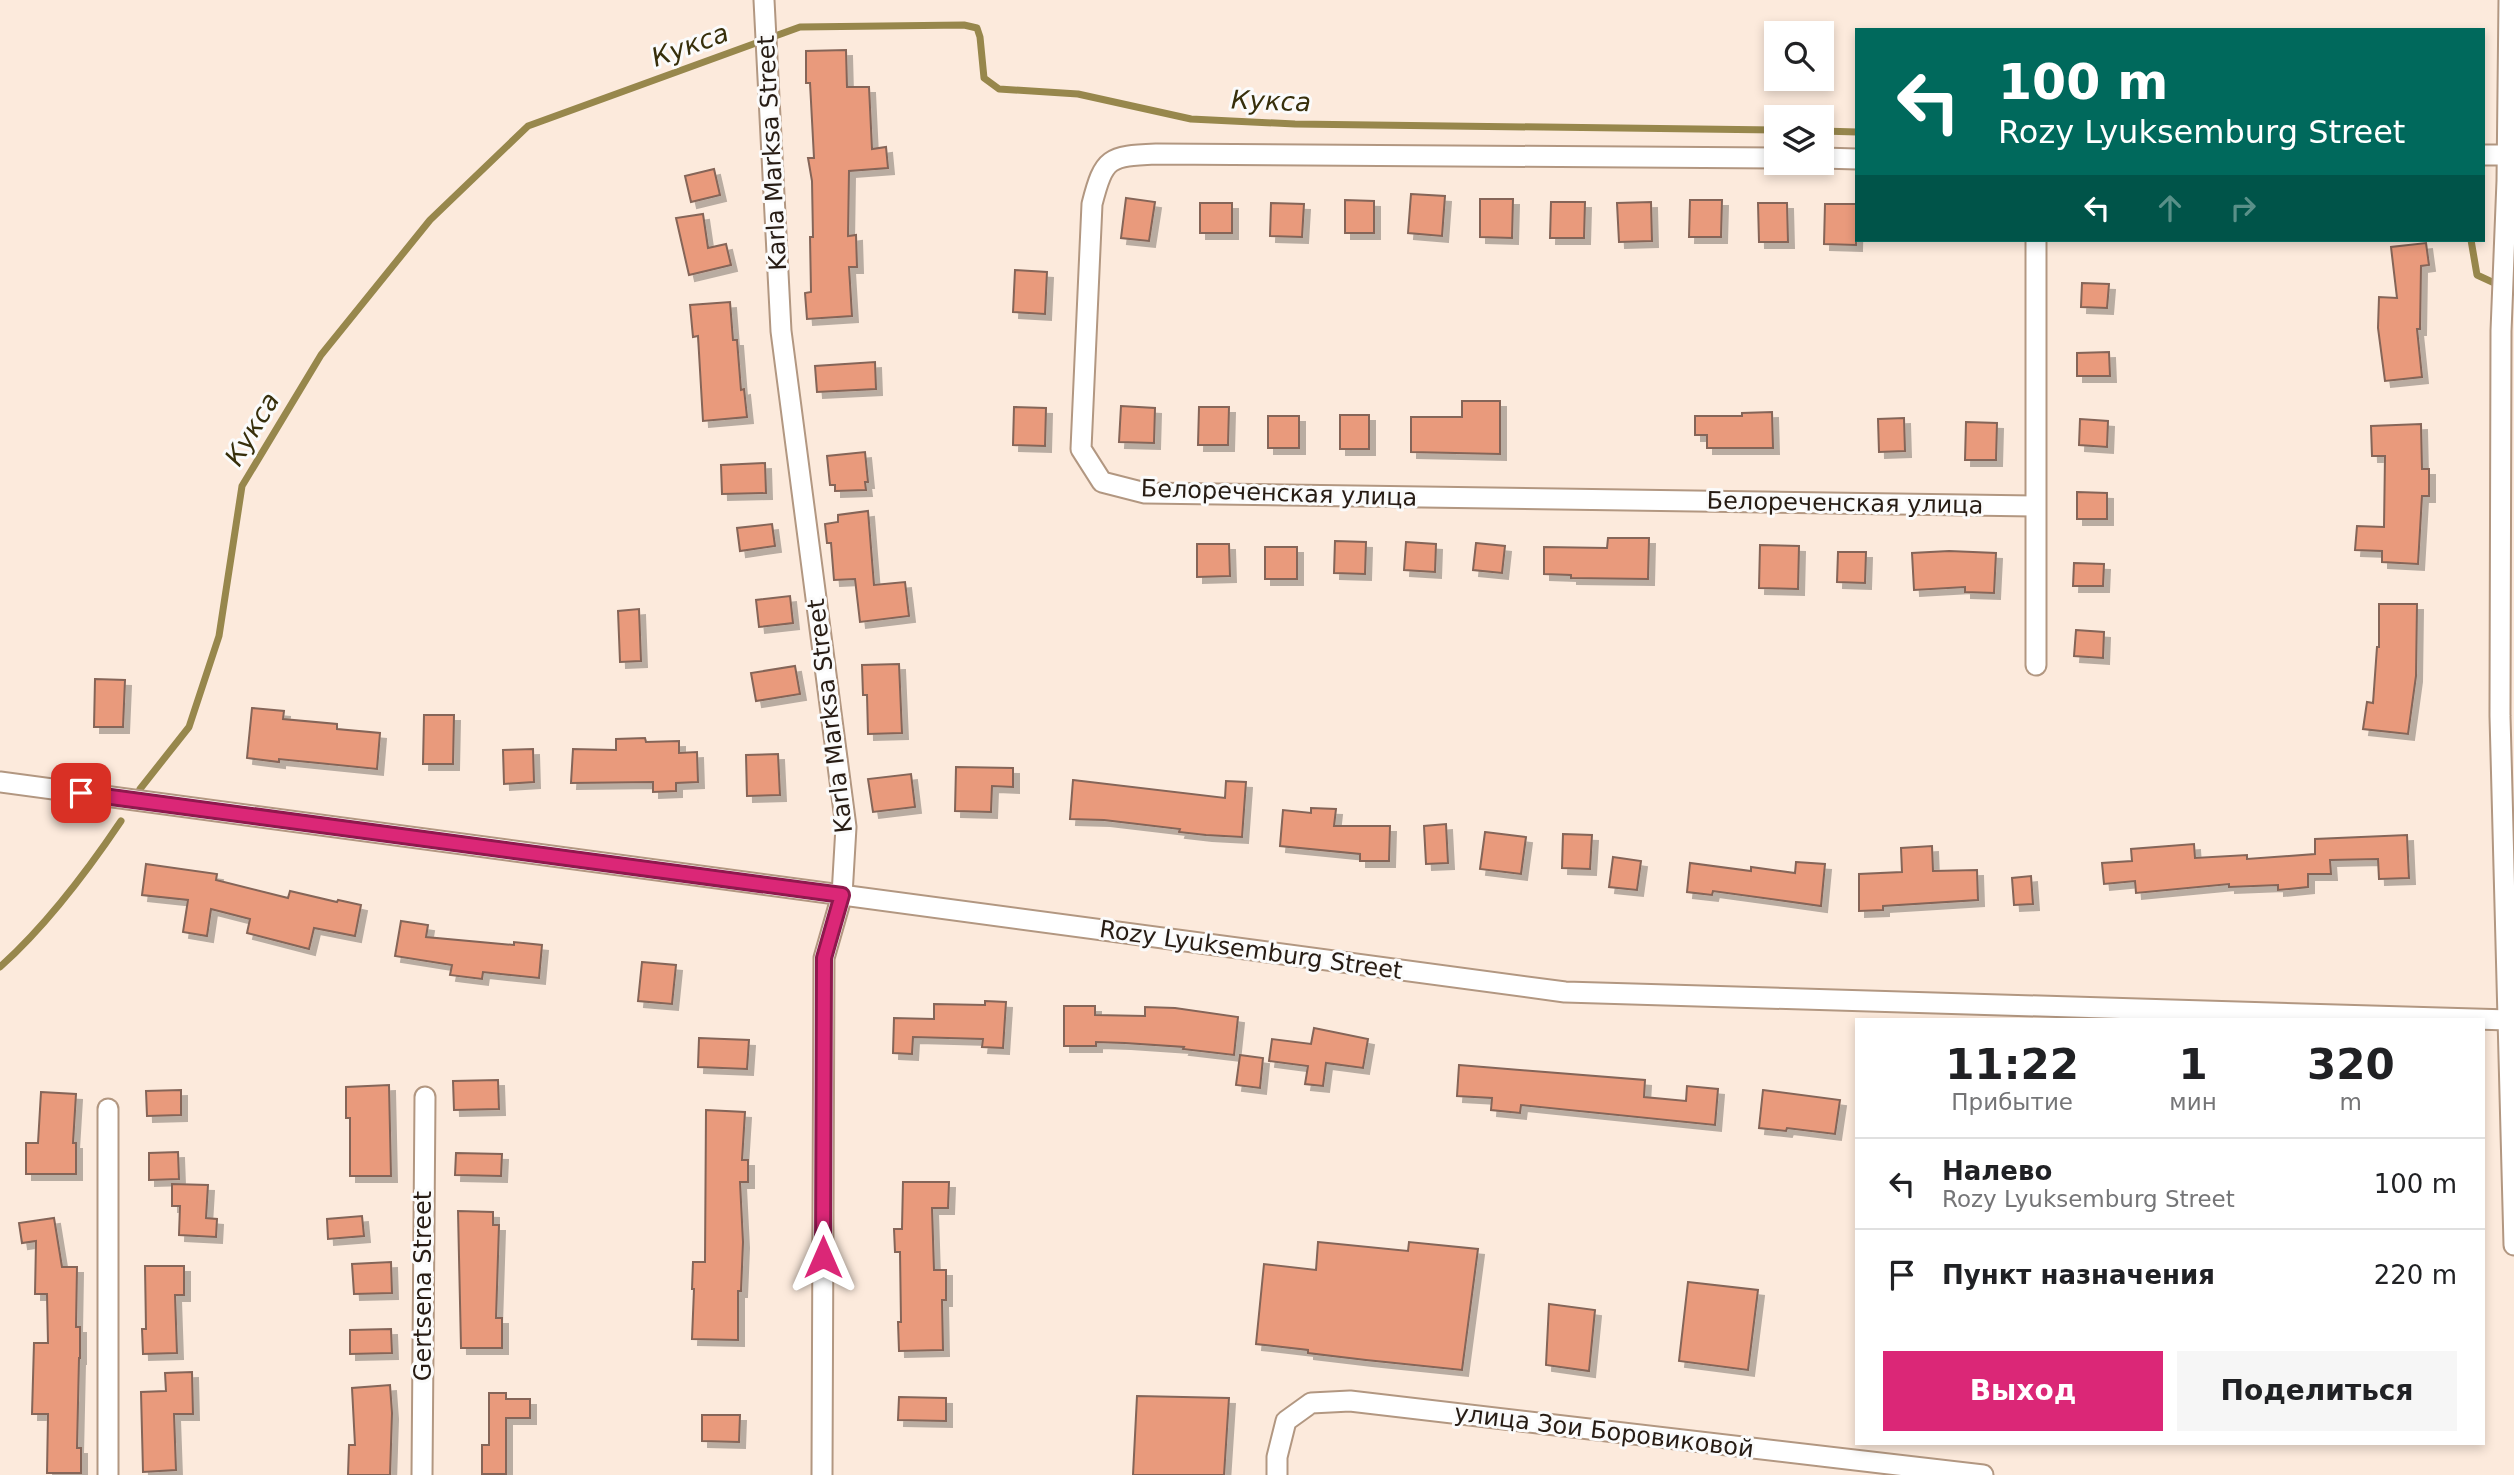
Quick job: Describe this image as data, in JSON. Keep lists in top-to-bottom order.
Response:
{
  "streets": {
    "street": [
      "Karla Marksa Street",
      "Белореченская улица",
      "Rozy Lyuksemburg Street",
      "Gertsena Street",
      "улица Зои Боровиковой"
    ]
  },
  "crossings": [
    ["Karla Marksa Street", "Rozy Lyuksemburg Street"]
  ],
  "water": ["Кукса"],
  "page": {
    "turn": ["100 m", "Rozy Lyuksemburg Street"],
    "eta": [
      "11:22",
      "Прибытие",
      "1",
      "мин",
      "320",
      "m"
    ],
    "list": [
      {
        "name": "Налево",
        "note": "Rozy Lyuksemburg Street",
        "value": "100 m"
      },
      {
        "name": "Пункт назначения",
        "value": "220 m"
      }
    ],
    "buttons": ["Выход", "Поделиться"]
  }
}
